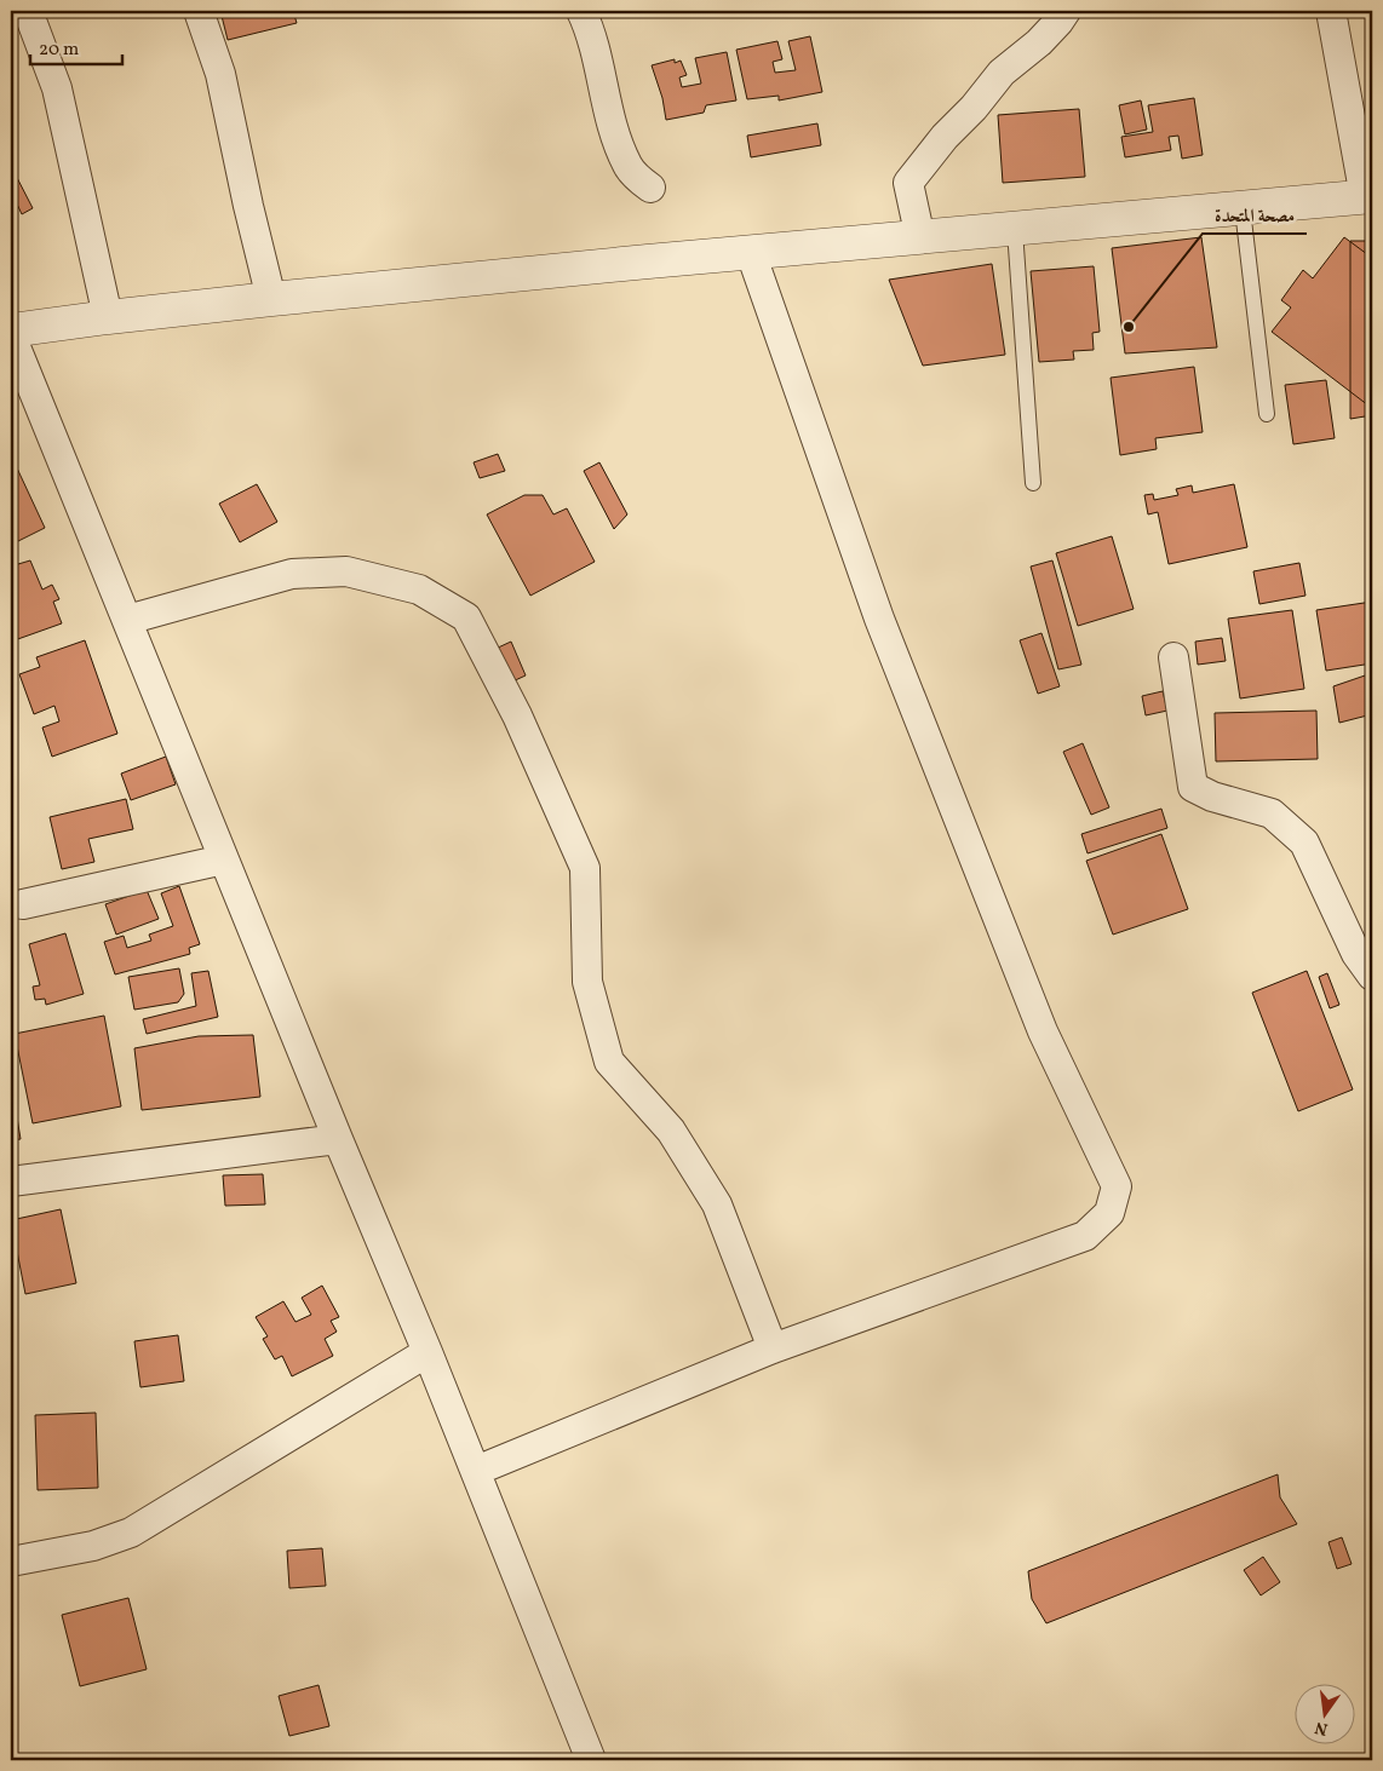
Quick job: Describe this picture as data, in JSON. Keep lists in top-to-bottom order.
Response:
{
  "places": ["مصحة المتحدة"],
  "scale_bar": "20 m",
  "north": "bottom"
}
